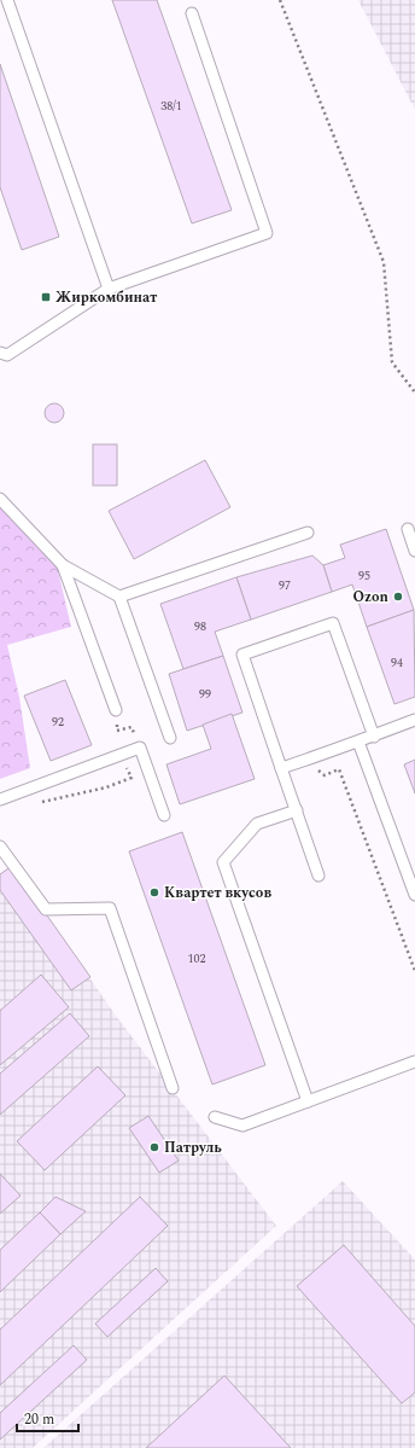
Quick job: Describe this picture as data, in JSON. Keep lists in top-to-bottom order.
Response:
{
  "places": {
    "transit": ["Жиркомбинат"],
    "other": ["Ozon", "Квартет вкусов", "Патруль"]
  },
  "house_numbers": [
    "38/1",
    "95",
    "97",
    "98",
    "94",
    "99",
    "92",
    "102"
  ],
  "scale_bar": "20 m"
}
